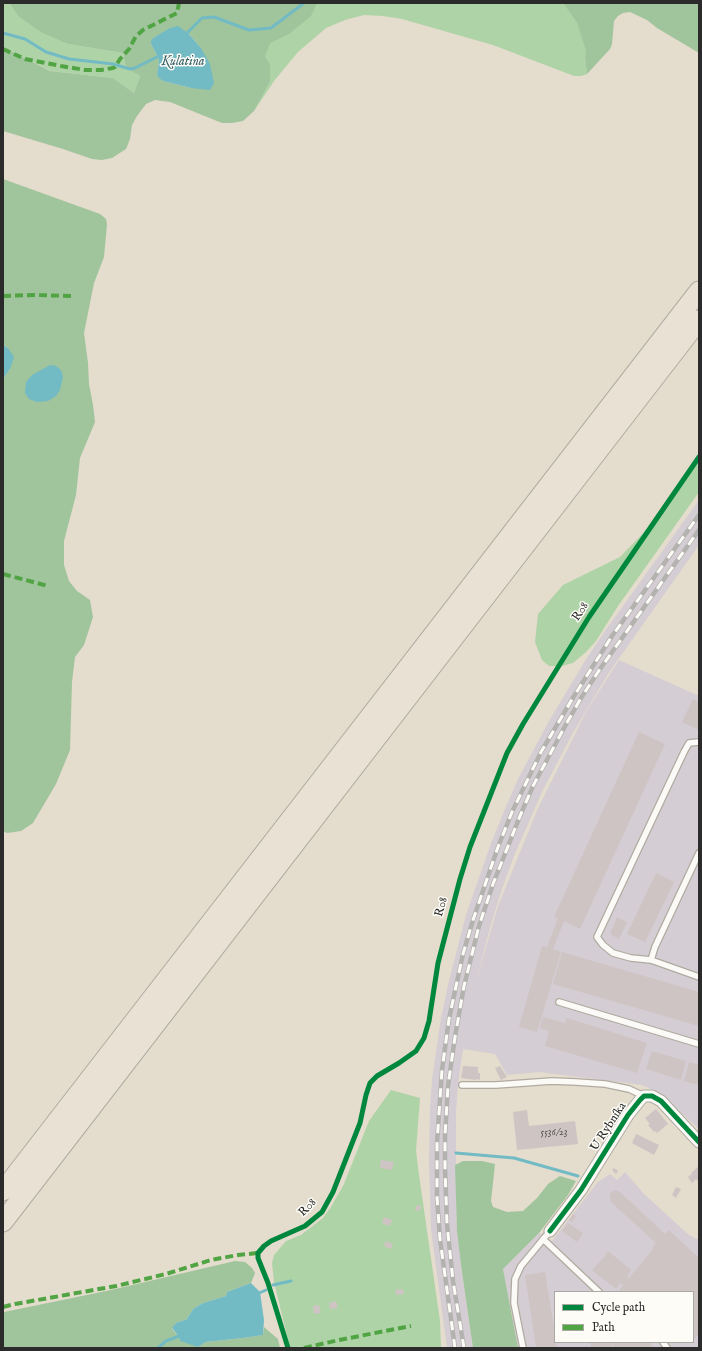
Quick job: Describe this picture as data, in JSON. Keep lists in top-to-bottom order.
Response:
{
  "streets": {
    "street": ["U Rybníka"],
    "cycle path": ["R08"]
  },
  "water": ["Kulatina"],
  "house_numbers": ["5536/23"],
  "legend": ["Cycle path", "Path"]
}
